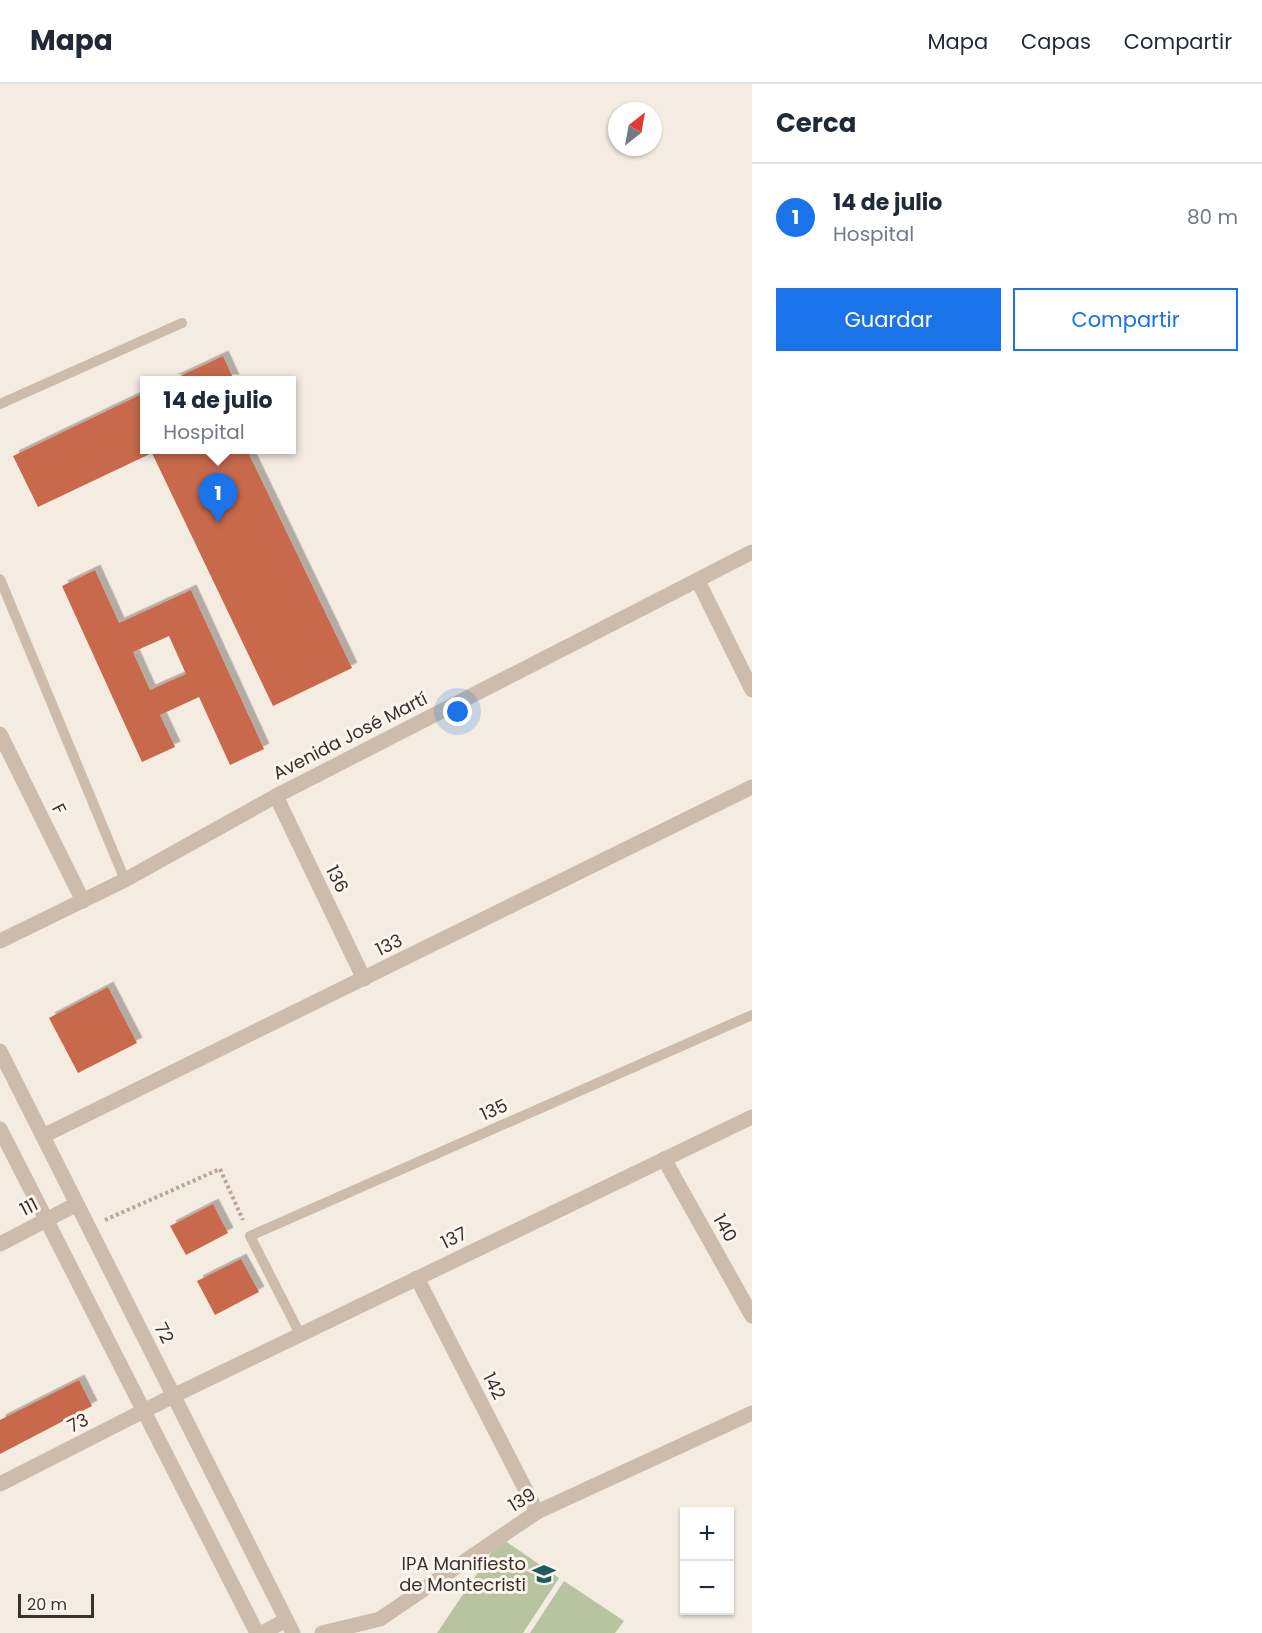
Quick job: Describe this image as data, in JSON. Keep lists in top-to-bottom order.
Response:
{
  "streets": {
    "street": [
      "Avenida José Martí",
      "F",
      "136",
      "133",
      "111",
      "140",
      "137",
      "72",
      "142",
      "73",
      "139"
    ],
    "lane": ["135"]
  },
  "crossings": [
    ["Avenida José Martí", "F"],
    ["Avenida José Martí", "136"],
    ["136", "133"],
    ["133", "72"],
    ["111", "72"],
    ["140", "137"],
    ["137", "72"],
    ["137", "142"],
    ["137", "73"],
    ["72", "73"],
    ["142", "139"]
  ],
  "places": {
    "school or university": ["IPA Manifiesto de Montecristi"]
  },
  "scale_bar": "20 m",
  "north": "top right",
  "page": {
    "header": "Mapa",
    "nav": ["Mapa", "Capas", "Compartir"],
    "heading": "Cerca",
    "list": [
      {
        "mark": "1",
        "name": "14 de julio",
        "note": "Hospital",
        "value": "80 m"
      }
    ],
    "buttons": ["Guardar", "Compartir"],
    "popup": ["14 de julio", "Hospital"],
    "pins": "1",
    "map_buttons": ["+", "−"],
    "scale": "20 m"
  }
}
